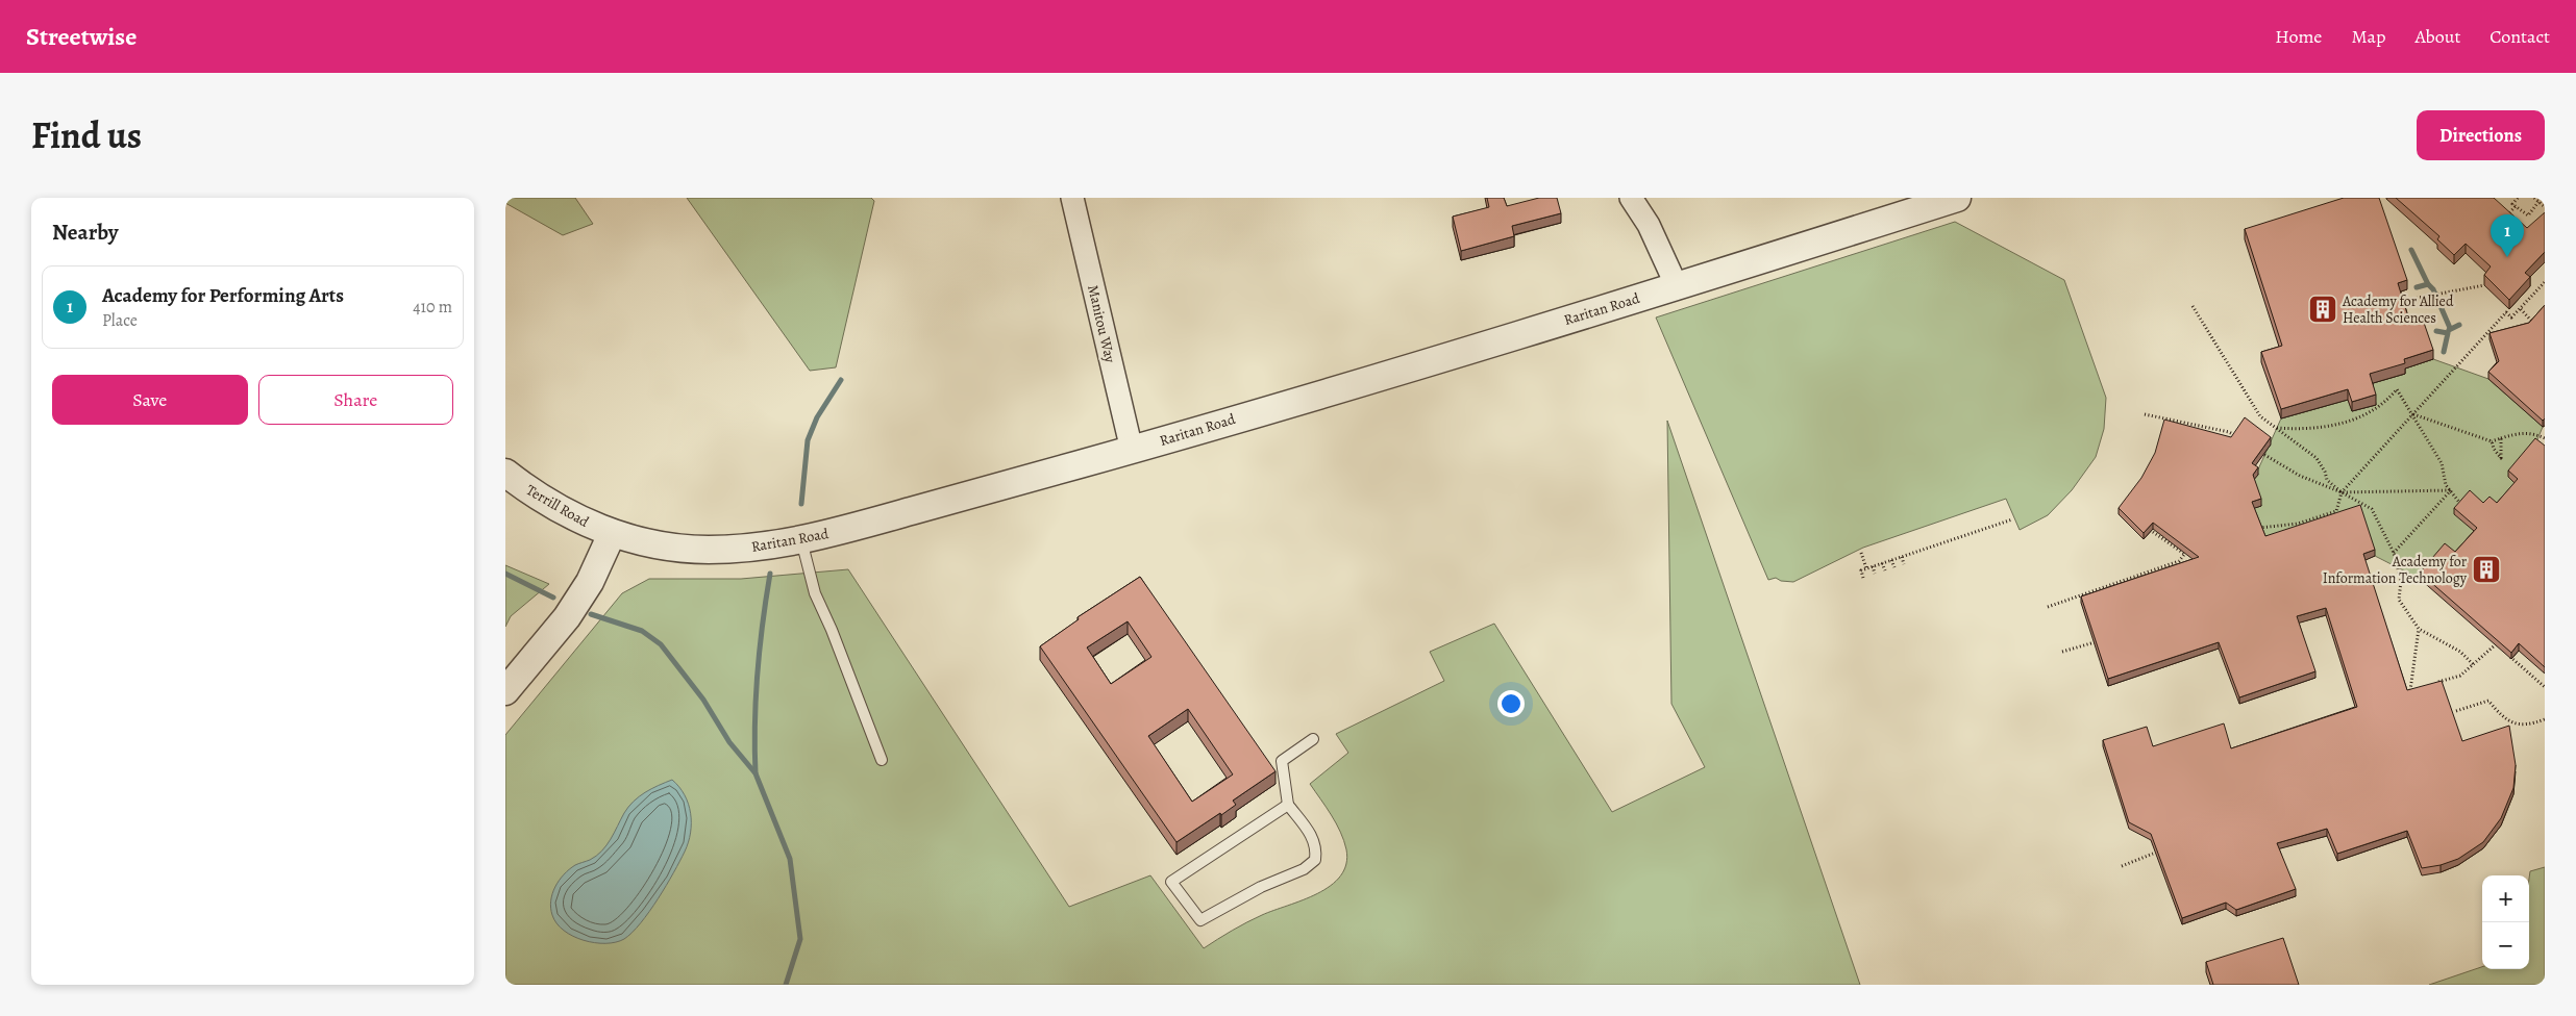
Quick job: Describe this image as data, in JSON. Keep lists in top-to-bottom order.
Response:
{
  "streets": {
    "street": ["Raritan Road", "Manitou Way", "Terrill Road"]
  },
  "crossings": [
    ["Raritan Road", "Manitou Way"],
    ["Raritan Road", "Terrill Road"]
  ],
  "places": {
    "building": ["Academy for Allied Health Sciences", "Academy for Information Technology"]
  },
  "page": {
    "header": "Streetwise",
    "nav": [
      "Home",
      "Map",
      "About",
      "Contact"
    ],
    "title": "Find us",
    "buttons": [
      "Directions",
      ["Save", "Share"]
    ],
    "heading": "Nearby",
    "pins": "1",
    "list": [
      {
        "mark": "1",
        "name": "Academy for Performing Arts",
        "note": "Place",
        "value": "410 m"
      }
    ],
    "map_buttons": ["+", "−"]
  }
}
